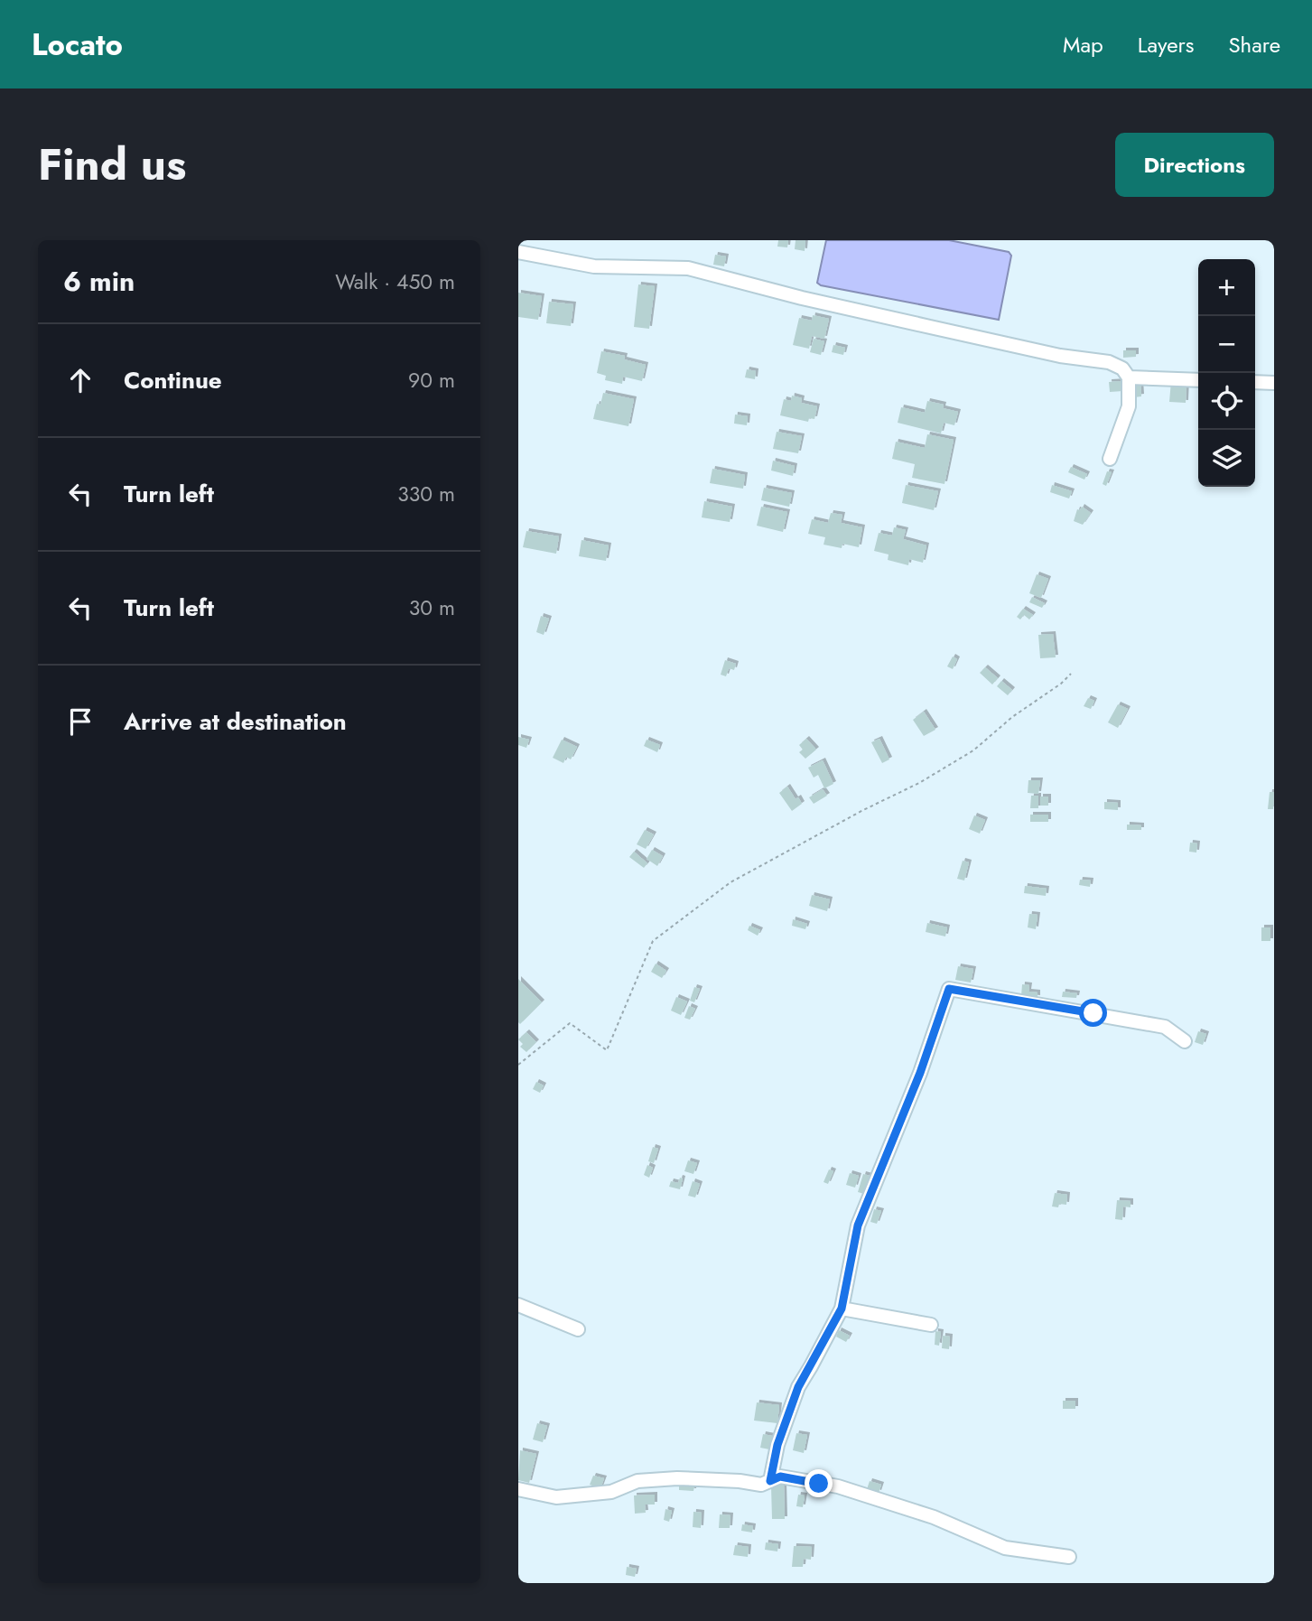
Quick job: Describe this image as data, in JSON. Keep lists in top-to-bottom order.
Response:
{
  "page": {
    "header": "Locato",
    "nav": ["Map", "Layers", "Share"],
    "title": "Find us",
    "buttons": "Directions",
    "heading": ["6 min", "Walk · 450 m"],
    "map_buttons": ["+", "−"],
    "list": [
      ["Continue", "90 m"],
      ["Turn left", "330 m"],
      ["Turn left", "30 m"],
      "Arrive at destination"
    ]
  }
}
